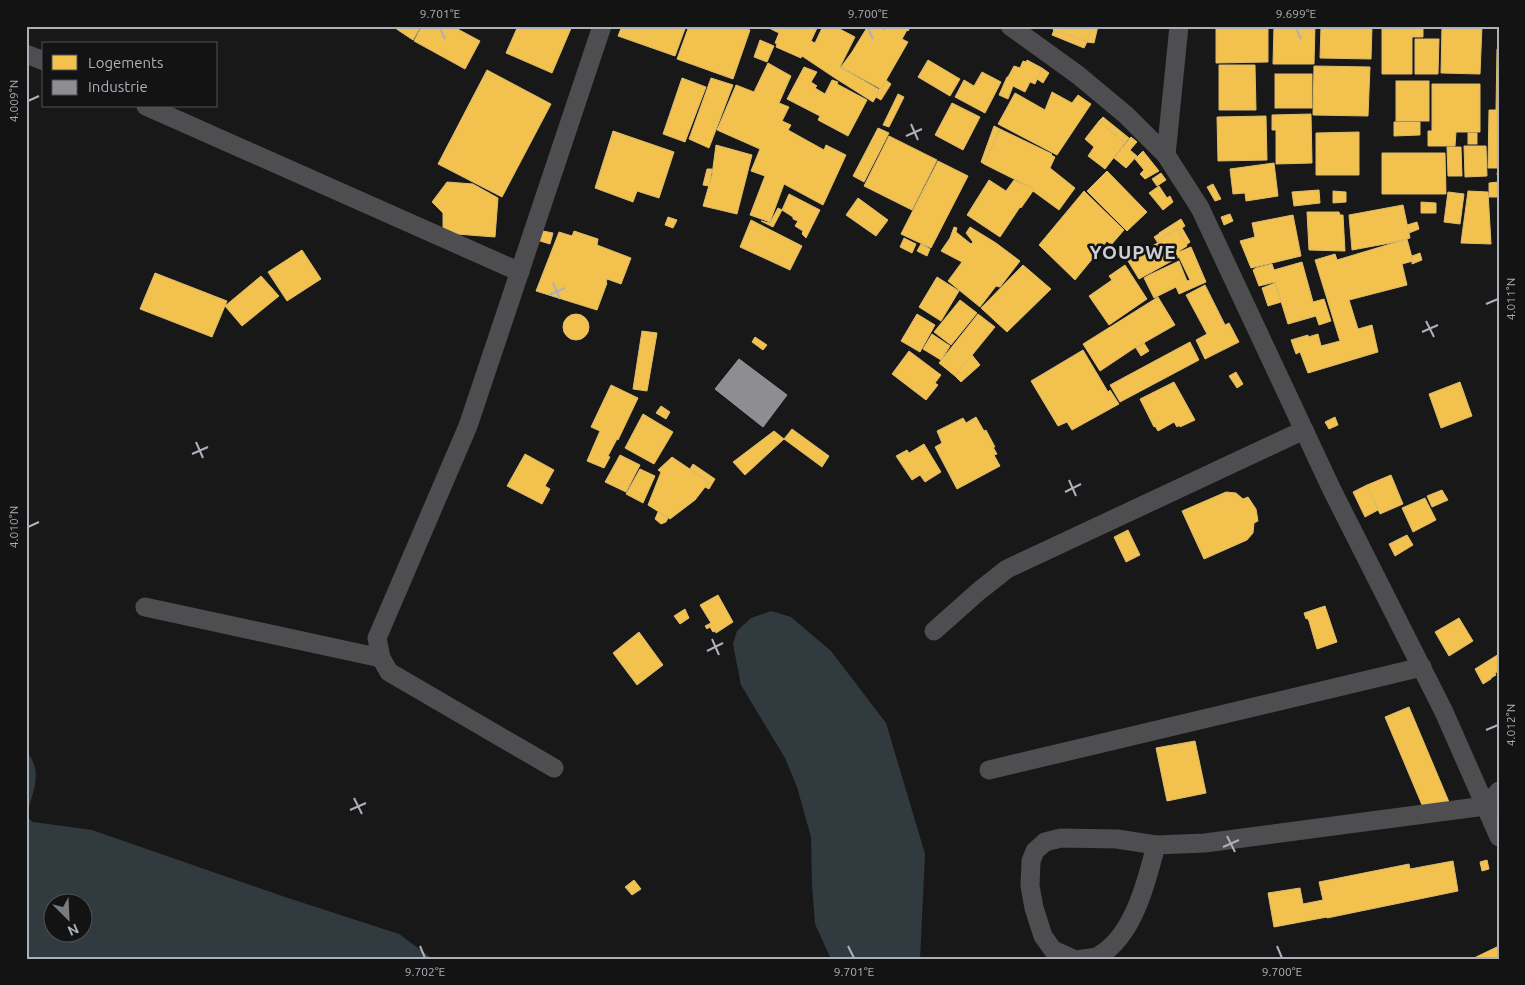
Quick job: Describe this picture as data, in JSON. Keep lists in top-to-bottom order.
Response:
{
  "districts": ["YOUPWE"],
  "legend": ["Logements", "Industrie"],
  "north": "bottom right",
  "coordinates": [
    "9.701°E",
    "9.700°E",
    "9.699°E",
    "4.009°N",
    "4.011°N",
    "4.010°N",
    "4.012°N",
    "9.702°E"
  ]
}
